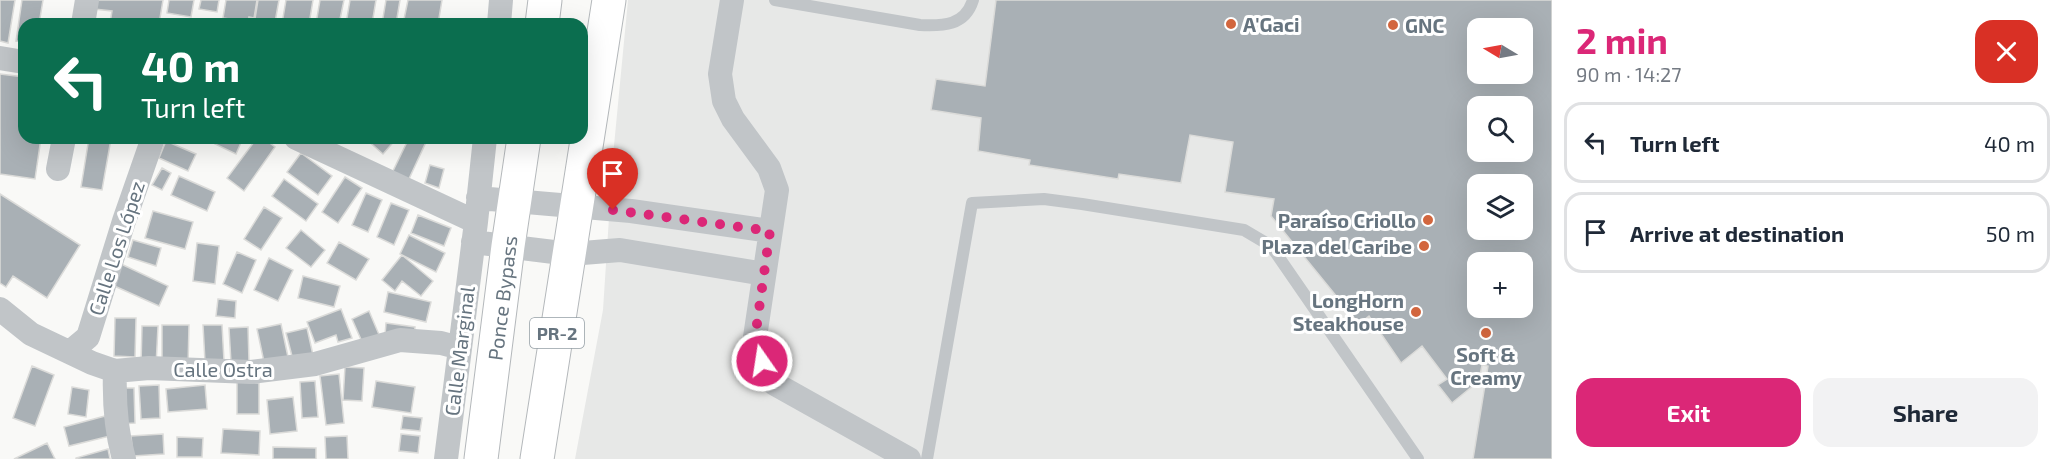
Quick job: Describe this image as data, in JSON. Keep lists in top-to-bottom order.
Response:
{
  "streets": {
    "highway": ["Ponce Bypass", "PR-2"],
    "street": ["Calle Los López", "Calle Marginal", "Calle Ostra"]
  },
  "crossings": [
    ["Calle Los López", "Calle Ostra"],
    ["Calle Marginal", "Calle Ostra"]
  ],
  "places": [
    "A'Gaci",
    "GNC",
    "Paraíso Criollo",
    "Plaza del Caribe",
    "LongHorn Steakhouse",
    "Soft & Creamy"
  ],
  "north": "left",
  "page": {
    "heading": ["2 min", "90 m · 14:27"],
    "map_buttons": "+",
    "turn": ["40 m", "Turn left"],
    "list": [
      {
        "name": "Turn left",
        "value": "40 m"
      },
      {
        "name": "Arrive at destination",
        "value": "50 m"
      }
    ],
    "buttons": ["Exit", "Share"]
  }
}
